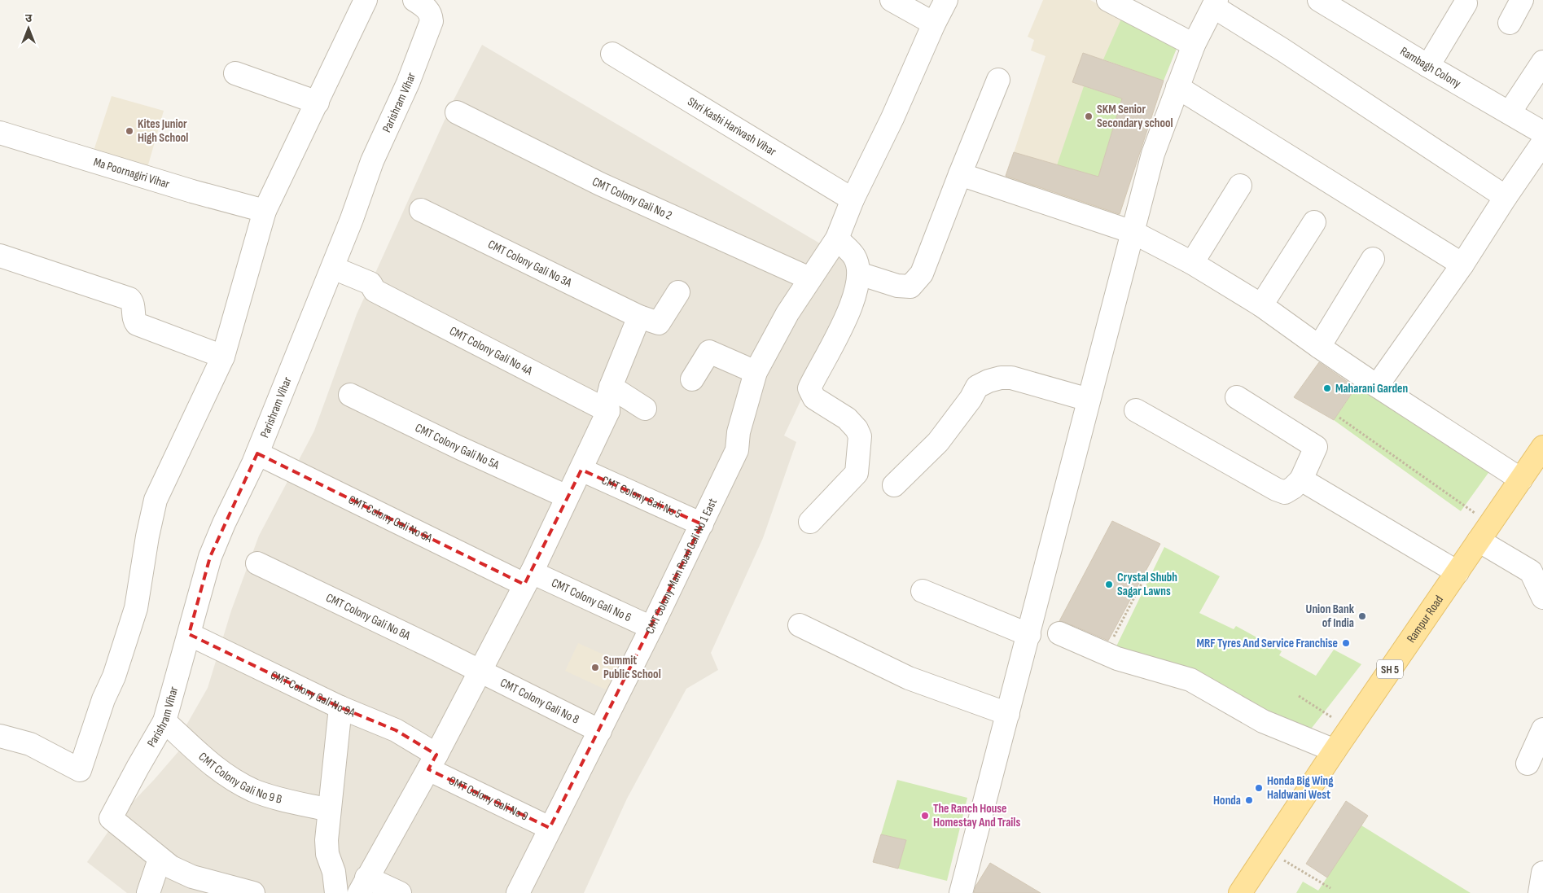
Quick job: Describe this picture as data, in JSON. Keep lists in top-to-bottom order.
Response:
{
  "streets": {
    "main road": ["Rampur Road", "SH 5"],
    "street": [
      "Rambagh Colony",
      "Parishram Vihar",
      "Shri Kashi Harivash Vihar",
      "Ma Poornagiri Vihar",
      "CMT Colony Gali No 2",
      "CMT Colony Gali No 3A",
      "CMT Colony Gali No 4A",
      "CMT Colony Gali No 5A",
      "CMT Colony Gali No 5",
      "CMT Colony Gali No 6A",
      "CMT Colony Main Road Gali No 1 East",
      "CMT Colony Gali No 6",
      "CMT Colony Gali No 8A",
      "CMT Colony Gali No 9A",
      "CMT Colony Gali No 8",
      "CMT Colony Gali No 9 B",
      "CMT Colony Gali No 9"
    ]
  },
  "crossings": [
    ["Parishram Vihar", "CMT Colony Gali No 4A"],
    ["Parishram Vihar", "CMT Colony Gali No 6A"],
    ["Parishram Vihar", "CMT Colony Gali No 9A"],
    ["Parishram Vihar", "CMT Colony Gali No 9 B"],
    ["Shri Kashi Harivash Vihar", "CMT Colony Main Road Gali No 1 East"],
    ["CMT Colony Gali No 2", "CMT Colony Main Road Gali No 1 East"],
    ["CMT Colony Gali No 5", "CMT Colony Main Road Gali No 1 East"],
    ["CMT Colony Gali No 6A", "CMT Colony Gali No 6"],
    ["CMT Colony Main Road Gali No 1 East", "CMT Colony Gali No 6"],
    ["CMT Colony Main Road Gali No 1 East", "CMT Colony Gali No 8"],
    ["CMT Colony Main Road Gali No 1 East", "CMT Colony Gali No 9"],
    ["CMT Colony Gali No 8A", "CMT Colony Gali No 8"],
    ["CMT Colony Gali No 9A", "CMT Colony Gali No 9"]
  ],
  "places": [
    "SKM Senior Secondary school",
    "Kites Junior High School",
    "Maharani Garden",
    "Crystal Shubh Sagar Lawns",
    "Union Bank of India",
    "MRF Tyres And Service Franchise",
    "Summit Public School",
    "Honda Big Wing Haldwani West",
    "Honda",
    "The Ranch House Homestay And Trails"
  ],
  "north": "top"
}
